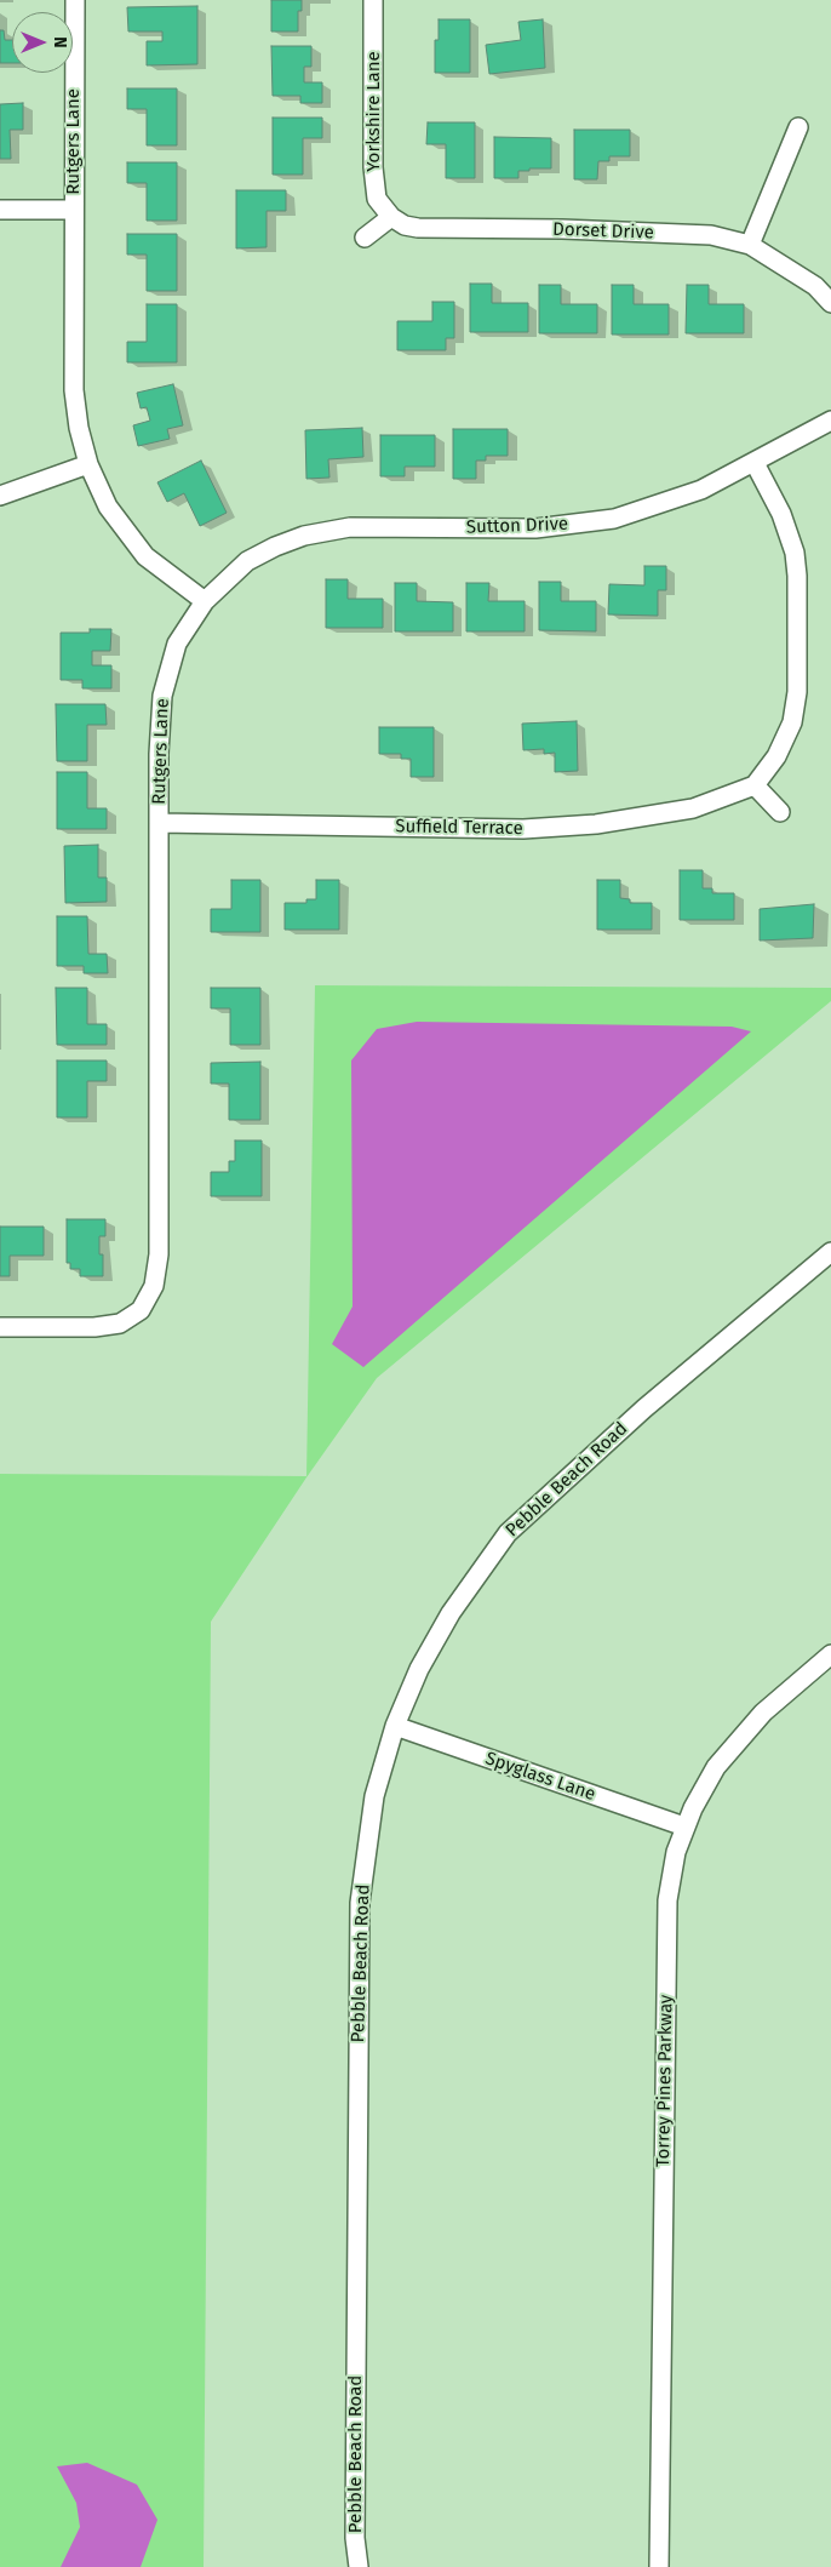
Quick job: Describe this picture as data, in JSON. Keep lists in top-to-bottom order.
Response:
{
  "streets": {
    "street": [
      "Yorkshire Lane",
      "Rutgers Lane",
      "Dorset Drive",
      "Sutton Drive",
      "Suffield Terrace",
      "Pebble Beach Road",
      "Spyglass Lane",
      "Torrey Pines Parkway"
    ]
  },
  "crossings": [
    ["Yorkshire Lane", "Dorset Drive"],
    ["Rutgers Lane", "Sutton Drive"],
    ["Rutgers Lane", "Suffield Terrace"],
    ["Pebble Beach Road", "Spyglass Lane"],
    ["Spyglass Lane", "Torrey Pines Parkway"]
  ],
  "north": "right"
}
